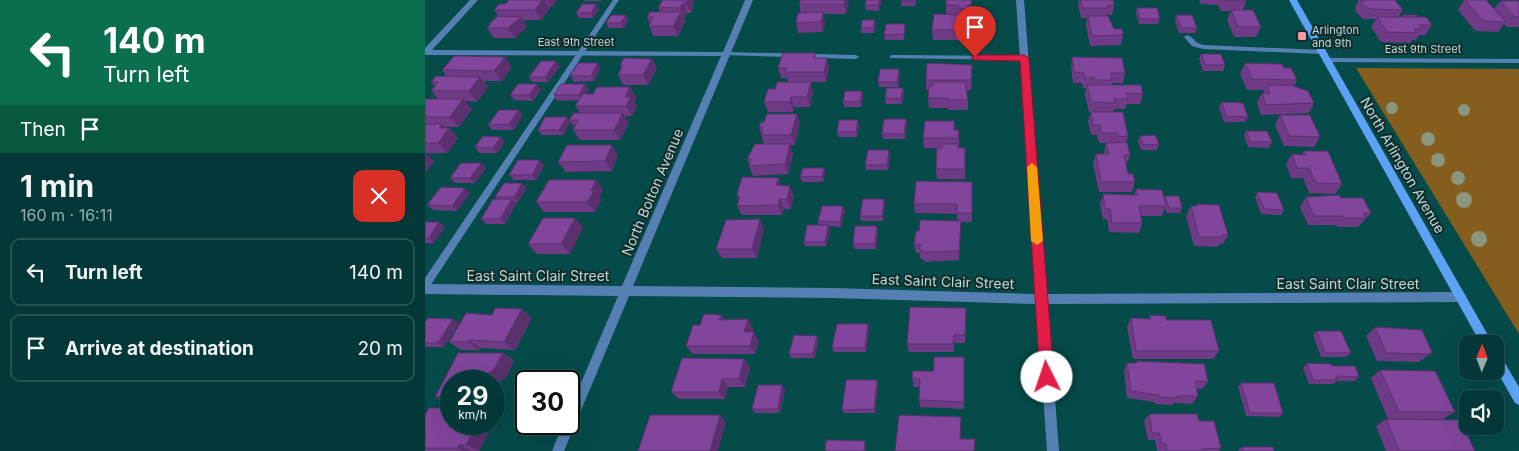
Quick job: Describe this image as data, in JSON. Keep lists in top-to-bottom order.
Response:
{
  "streets": {
    "main road": ["North Arlington Avenue"],
    "street": ["East 9th Street", "North Bolton Avenue", "East Saint Clair Street"]
  },
  "crossings": [
    ["East 9th Street", "North Arlington Avenue"],
    ["East 9th Street", "North Bolton Avenue"],
    ["North Arlington Avenue", "East Saint Clair Street"],
    ["North Bolton Avenue", "East Saint Clair Street"]
  ],
  "places": {
    "transit": ["Arlington and 9th"]
  },
  "north": "top",
  "page": {
    "turn": ["140 m", "Turn left"],
    "then": "Then",
    "heading": ["1 min", "160 m · 16:11"],
    "list": [
      {
        "name": "Turn left",
        "value": "140 m"
      },
      {
        "name": "Arrive at destination",
        "value": "20 m"
      }
    ],
    "speed": "29 km/h",
    "limit": "30"
  }
}
